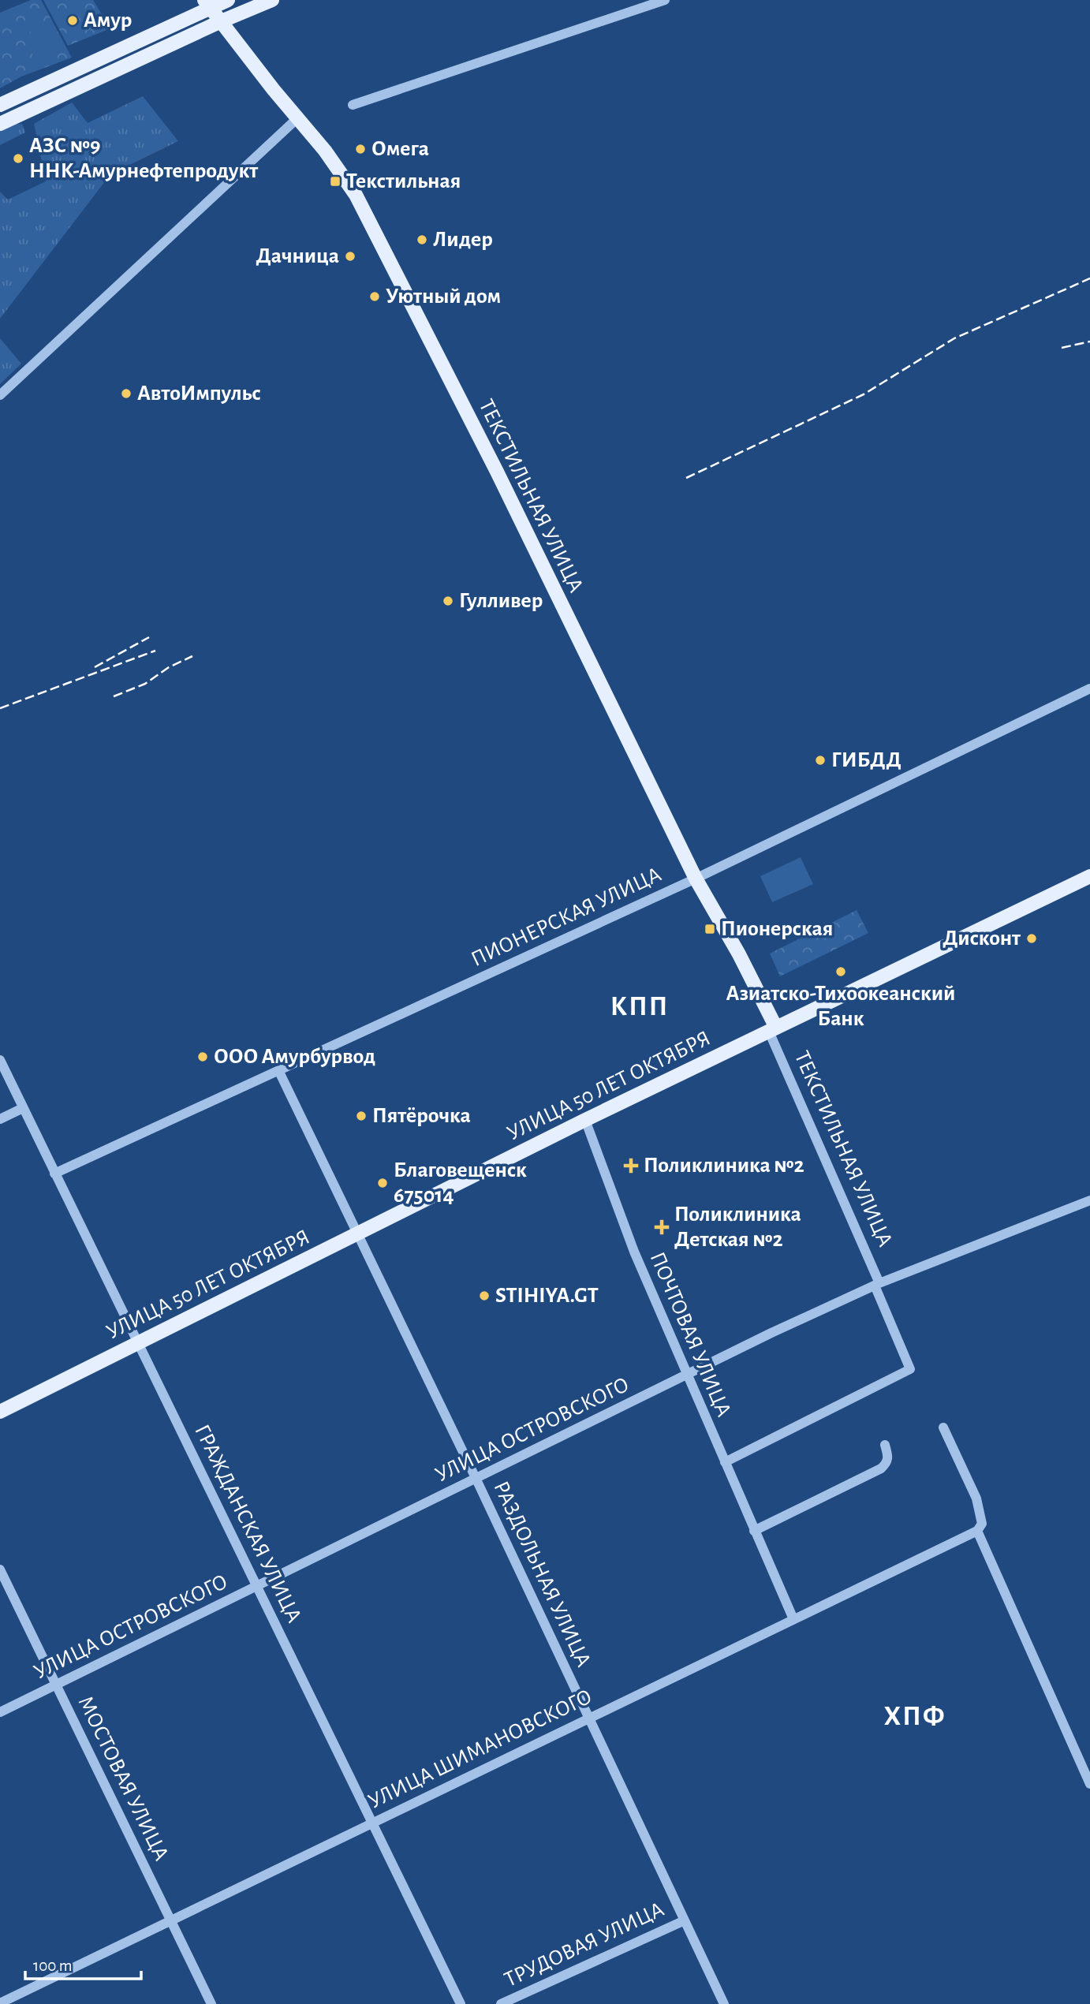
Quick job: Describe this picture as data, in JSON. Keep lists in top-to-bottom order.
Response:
{
  "streets": {
    "main road": ["ТЕКСТИЛЬНАЯ УЛИЦА", "УЛИЦА 50 ЛЕТ ОКТЯБРЯ"],
    "street": [
      "ПИОНЕРСКАЯ УЛИЦА",
      "ПОЧТОВАЯ УЛИЦА",
      "УЛИЦА ОСТРОВСКОГО",
      "ГРАЖДАНСКАЯ УЛИЦА",
      "РАЗДОЛЬНАЯ УЛИЦА",
      "УЛИЦА ШИМАНОВСКОГО",
      "МОСТОВАЯ УЛИЦА",
      "ТРУДОВАЯ УЛИЦА"
    ]
  },
  "crossings": [
    ["ТЕКСТИЛЬНАЯ УЛИЦА", "ПИОНЕРСКАЯ УЛИЦА"],
    ["ТЕКСТИЛЬНАЯ УЛИЦА", "УЛИЦА 50 ЛЕТ ОКТЯБРЯ"],
    ["ТЕКСТИЛЬНАЯ УЛИЦА", "ПОЧТОВАЯ УЛИЦА"],
    ["ТЕКСТИЛЬНАЯ УЛИЦА", "УЛИЦА ОСТРОВСКОГО"],
    ["ПИОНЕРСКАЯ УЛИЦА", "ГРАЖДАНСКАЯ УЛИЦА"],
    ["ПИОНЕРСКАЯ УЛИЦА", "РАЗДОЛЬНАЯ УЛИЦА"],
    ["УЛИЦА 50 ЛЕТ ОКТЯБРЯ", "ПОЧТОВАЯ УЛИЦА"],
    ["УЛИЦА 50 ЛЕТ ОКТЯБРЯ", "ГРАЖДАНСКАЯ УЛИЦА"],
    ["УЛИЦА 50 ЛЕТ ОКТЯБРЯ", "РАЗДОЛЬНАЯ УЛИЦА"],
    ["ПОЧТОВАЯ УЛИЦА", "УЛИЦА ОСТРОВСКОГО"],
    ["ПОЧТОВАЯ УЛИЦА", "УЛИЦА ШИМАНОВСКОГО"],
    ["УЛИЦА ОСТРОВСКОГО", "ГРАЖДАНСКАЯ УЛИЦА"],
    ["УЛИЦА ОСТРОВСКОГО", "РАЗДОЛЬНАЯ УЛИЦА"],
    ["УЛИЦА ОСТРОВСКОГО", "МОСТОВАЯ УЛИЦА"],
    ["ГРАЖДАНСКАЯ УЛИЦА", "УЛИЦА ШИМАНОВСКОГО"],
    ["РАЗДОЛЬНАЯ УЛИЦА", "УЛИЦА ШИМАНОВСКОГО"],
    ["РАЗДОЛЬНАЯ УЛИЦА", "ТРУДОВАЯ УЛИЦА"],
    ["УЛИЦА ШИМАНОВСКОГО", "МОСТОВАЯ УЛИЦА"]
  ],
  "districts": ["КПП", "ХПФ"],
  "places": {
    "other": [
      "Амур",
      "Омега",
      "АЗС №9 ННК-Амурнефтепродукт",
      "Лидер",
      "Дачница",
      "Уютный дом",
      "АвтоИмпульс",
      "Гулливер",
      "ГИБДД",
      "Дисконт",
      "Азиатско-Тихоокеанский Банк",
      "ООО Амурбурвод",
      "Пятёрочка",
      "Благовещенск 675014",
      "STIHIYA.GT"
    ],
    "transit": ["Текстильная", "Пионерская"],
    "health": ["Поликлиника №2", "Поликлиника Детская №2"]
  },
  "scale_bar": "100 m"
}
